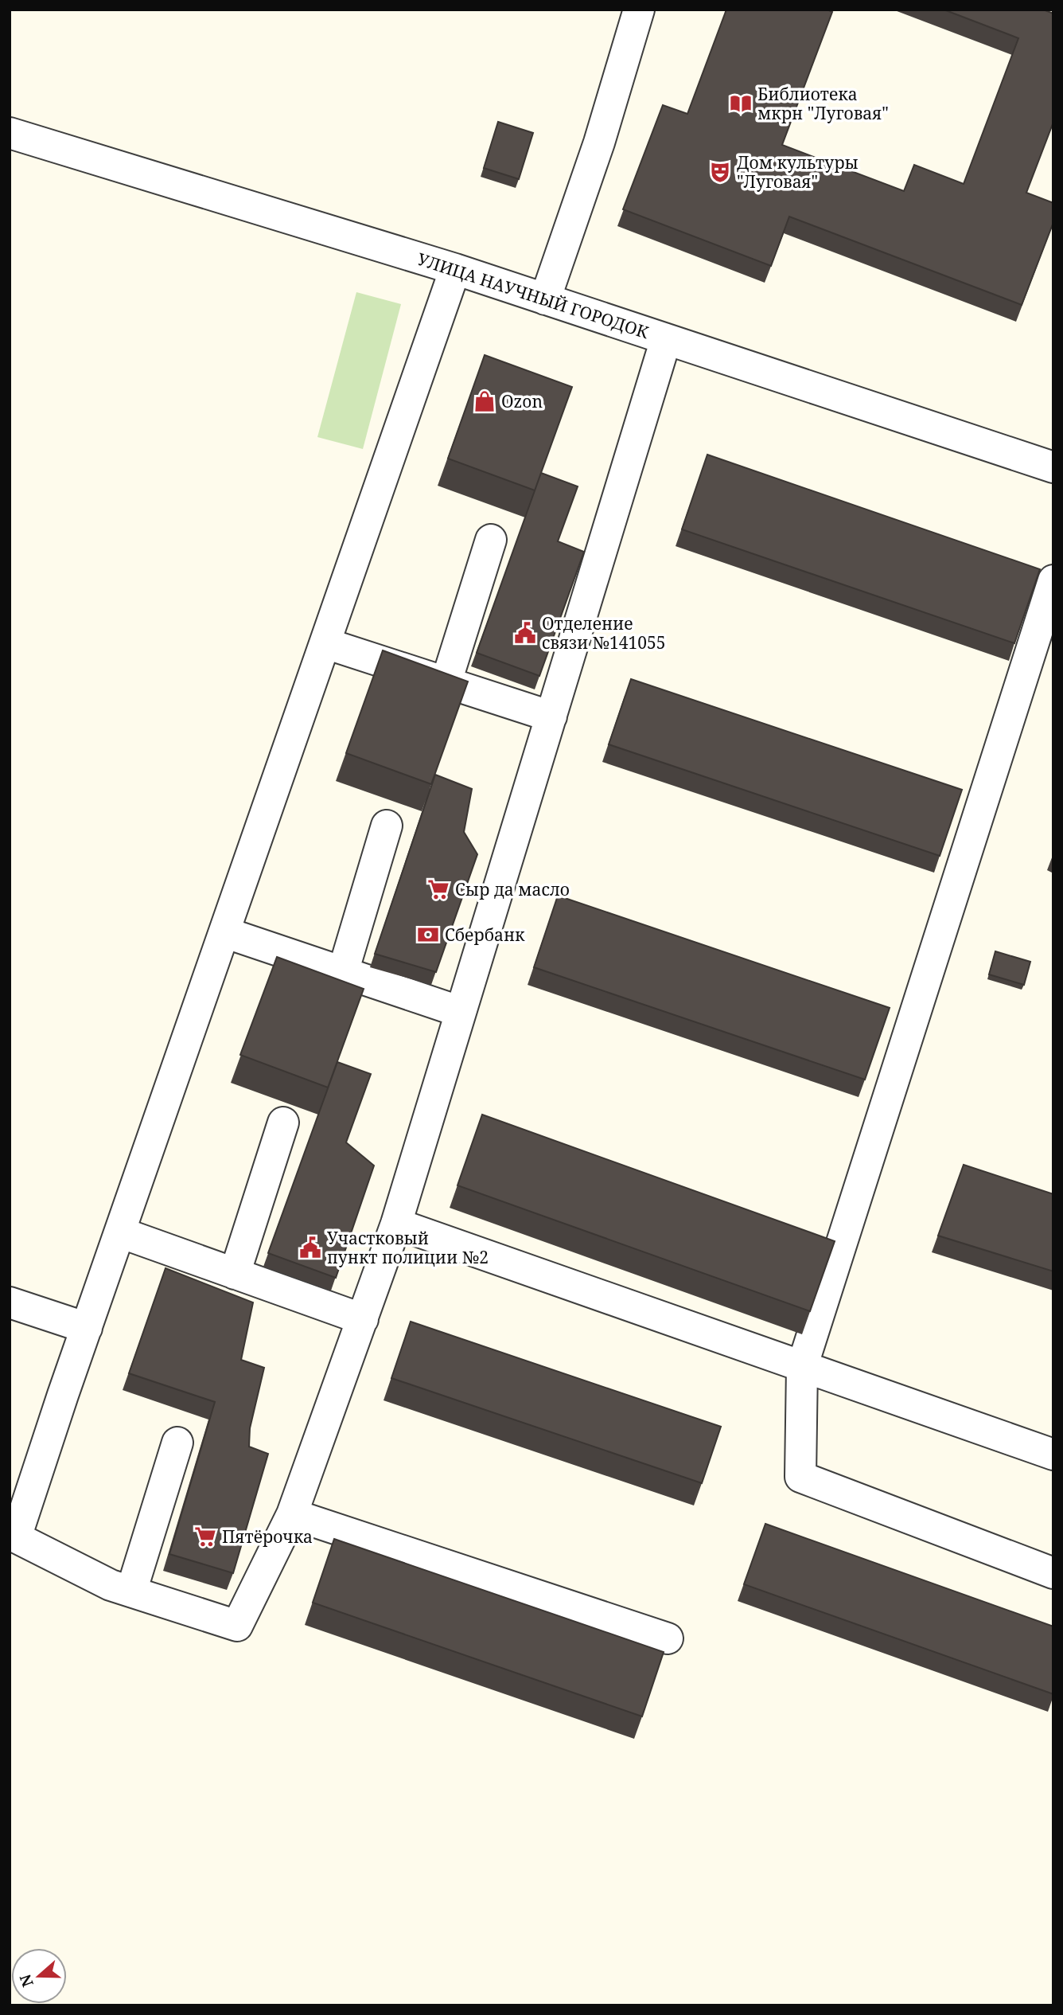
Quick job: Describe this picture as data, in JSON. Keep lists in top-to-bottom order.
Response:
{
  "streets": {
    "street": ["УЛИЦА НАУЧНЫЙ ГОРОДОК"]
  },
  "places": {
    "library": ["Библиотека мкрн \"Луговая\""],
    "theatre": ["Дом культуры \"Луговая\""],
    "shop": ["Ozon"],
    "public building": ["Отделение связи №141055", "Участковый пункт полиции №2"],
    "supermarket": ["Сыр да масло", "Пятёрочка"],
    "bank": ["Сбербанк"]
  },
  "north": "left"
}
